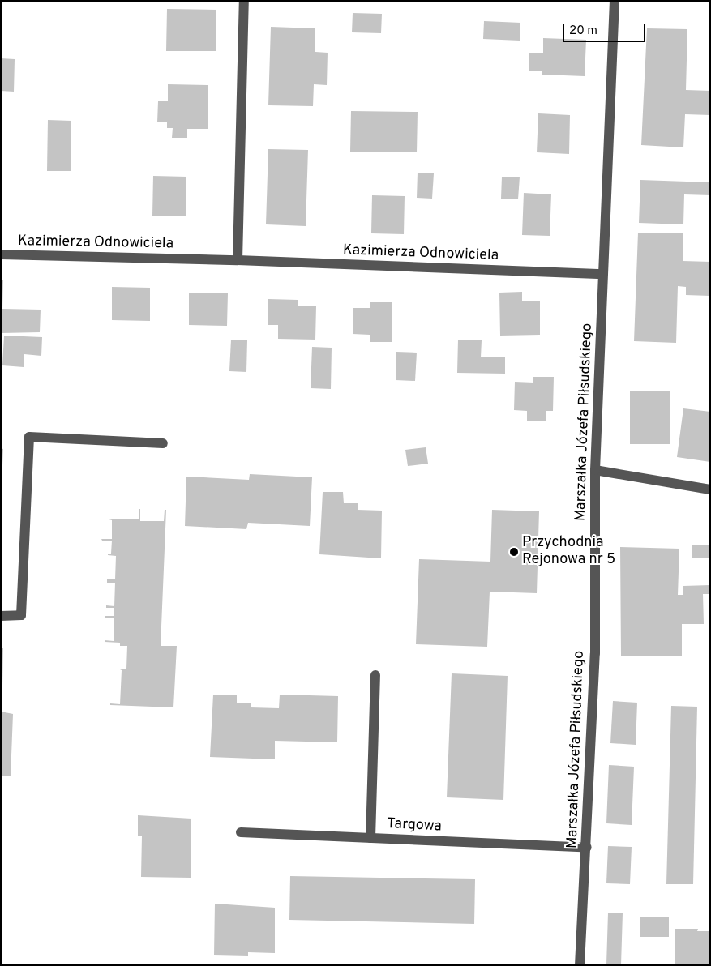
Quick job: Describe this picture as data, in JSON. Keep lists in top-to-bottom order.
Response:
{
  "streets": {
    "street": ["Kazimierza Odnowiciela", "Marszałka Józefa Piłsudskiego", "Targowa"]
  },
  "crossings": [
    ["Kazimierza Odnowiciela", "Marszałka Józefa Piłsudskiego"],
    ["Marszałka Józefa Piłsudskiego", "Targowa"]
  ],
  "places": ["Przychodnia Rejonowa nr 5"],
  "scale_bar": "20 m"
}
